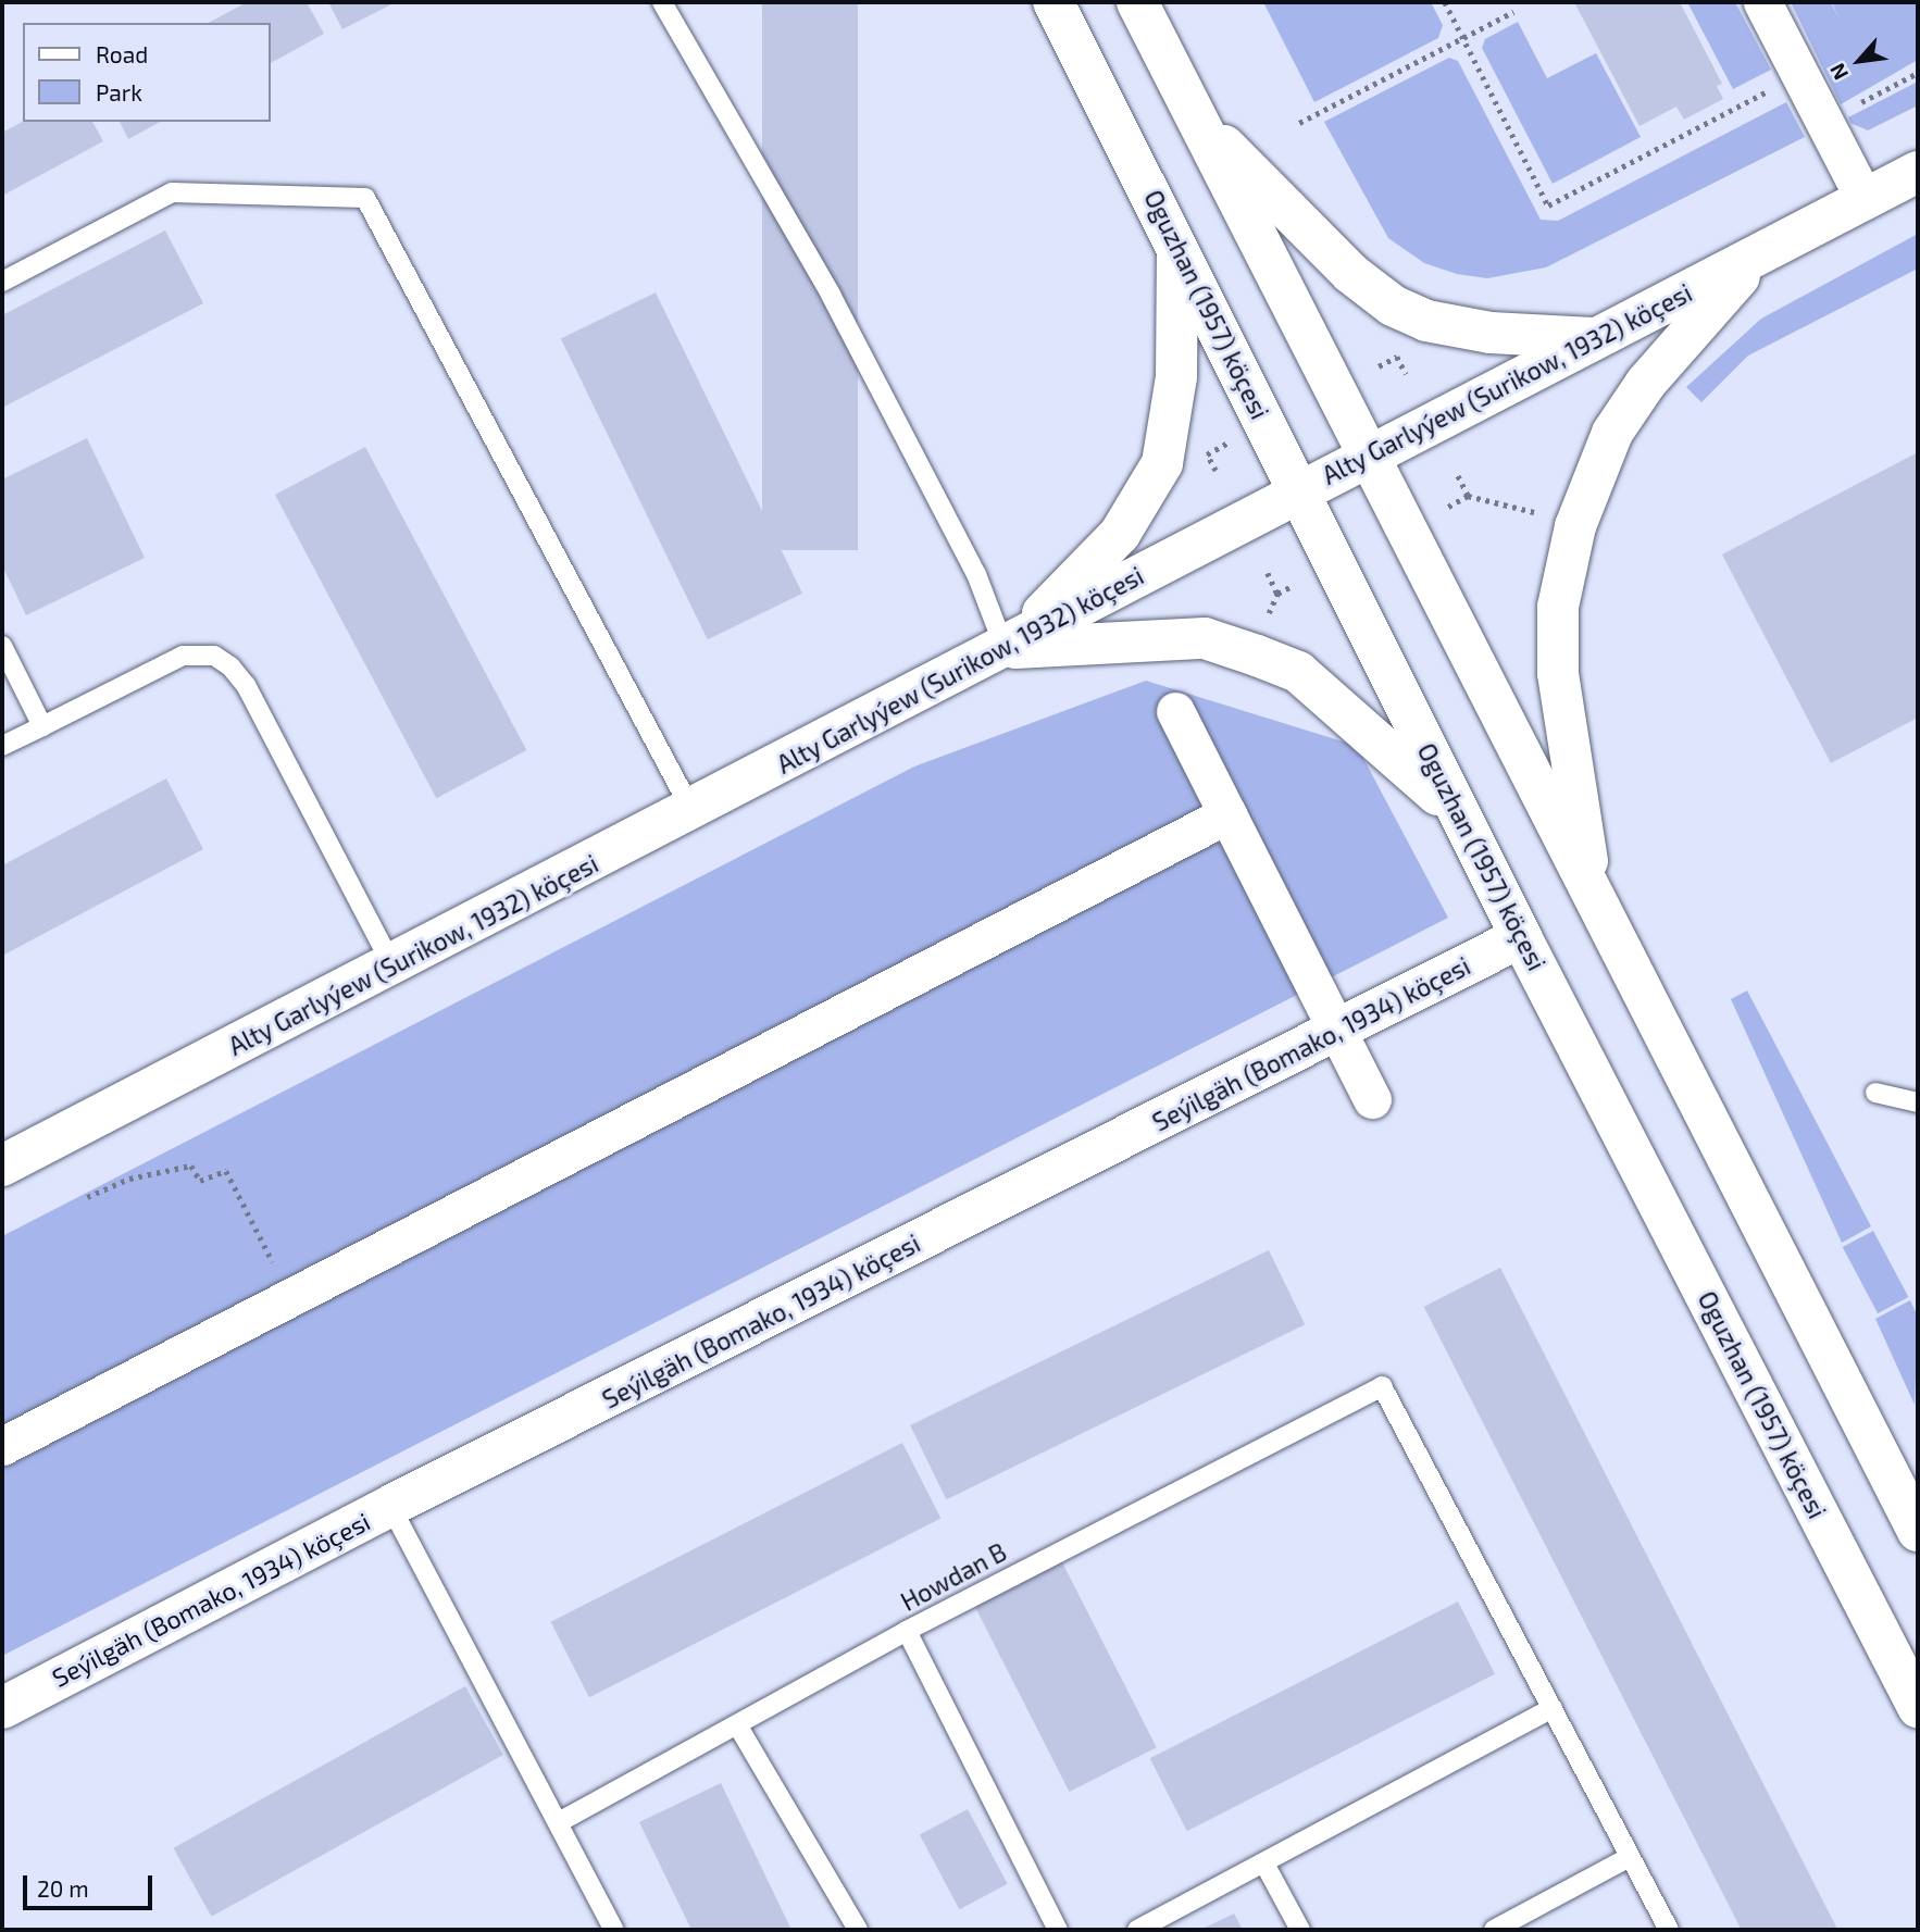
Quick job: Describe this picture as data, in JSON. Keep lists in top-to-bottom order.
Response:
{
  "streets": {
    "main road": ["Oguzhan (1957) köçesi", "Alty Garlyýew (Surikow, 1932) köçesi", "Seýilgäh (Bomako, 1934) köçesi"],
    "lane": ["Howdan B"]
  },
  "crossings": [
    ["Oguzhan (1957) köçesi", "Alty Garlyýew (Surikow, 1932) köçesi"],
    ["Oguzhan (1957) köçesi", "Seýilgäh (Bomako, 1934) köçesi"]
  ],
  "legend": ["Road", "Park"],
  "scale_bar": "20 m",
  "north": "bottom left"
}
